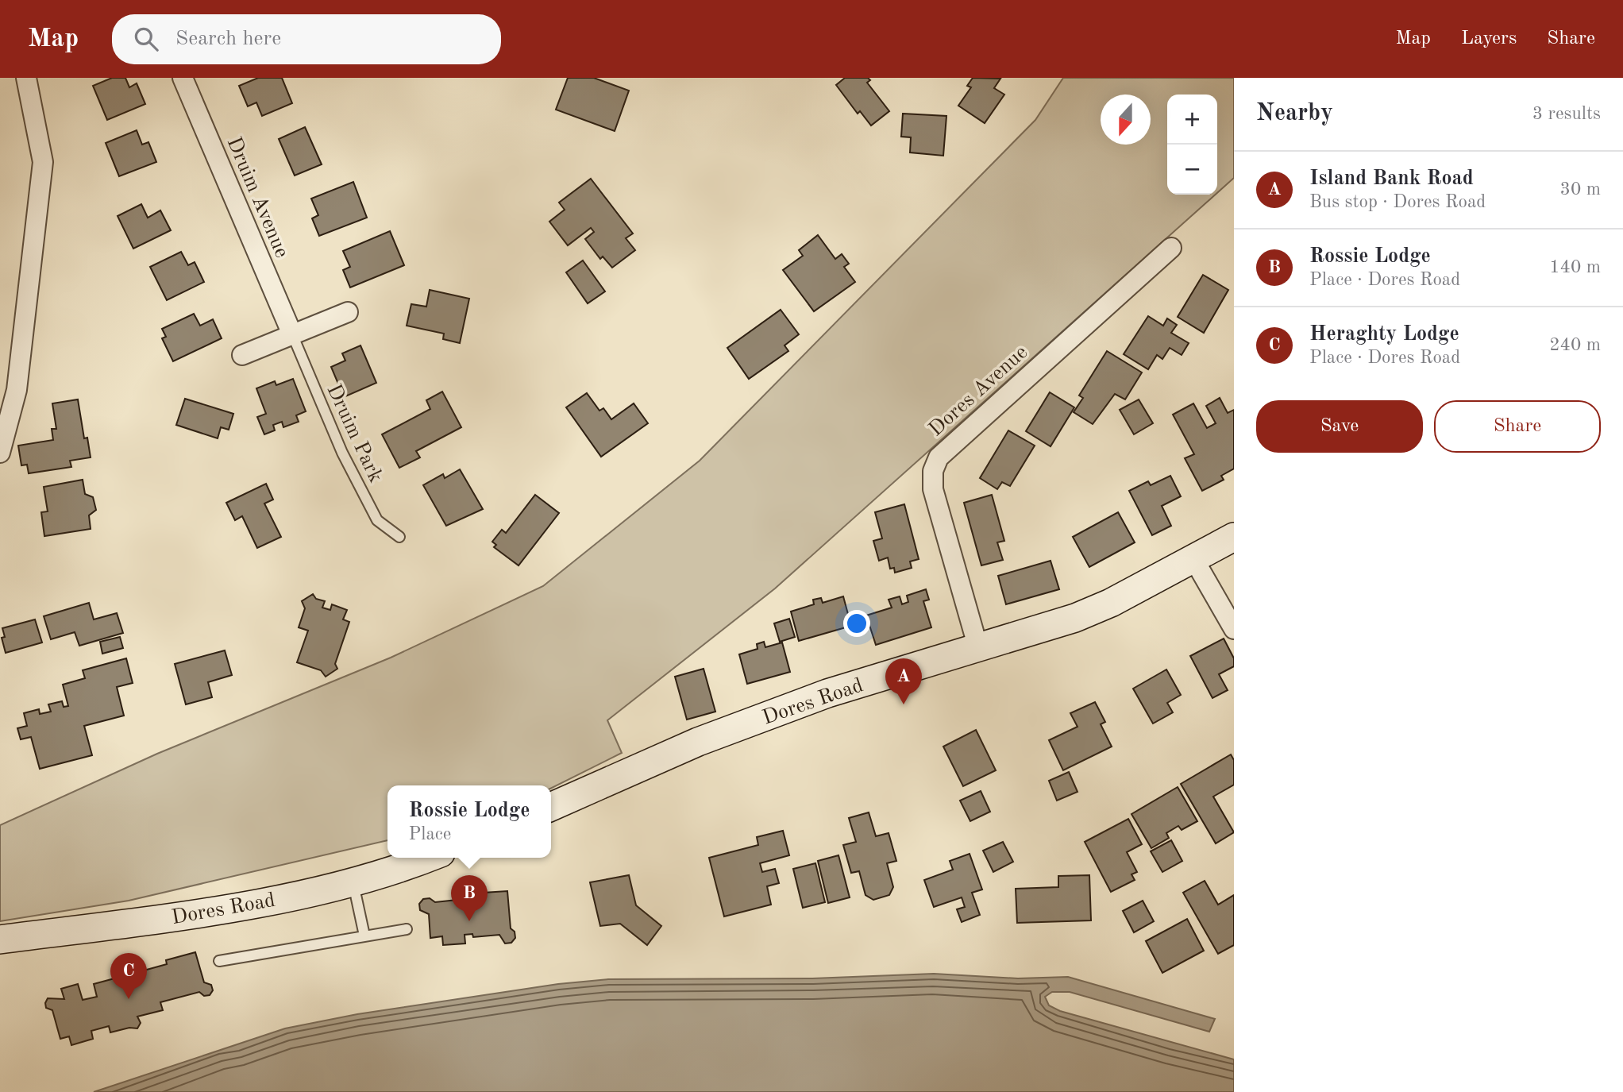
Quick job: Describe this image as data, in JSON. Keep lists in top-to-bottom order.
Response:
{
  "streets": {
    "main road": ["Dores Road"],
    "street": ["Druim Avenue", "Dores Avenue"],
    "lane": ["Druim Park"]
  },
  "crossings": [
    ["Druim Avenue", "Druim Park"],
    ["Dores Avenue", "Dores Road"]
  ],
  "north": "bottom",
  "page": {
    "header": "Map",
    "search": "Search here",
    "nav": ["Map", "Layers", "Share"],
    "heading": ["Nearby", "3 results"],
    "map_buttons": ["+", "−"],
    "list": [
      {
        "mark": "A",
        "name": "Island Bank Road",
        "note": "Bus stop · Dores Road",
        "value": "30 m"
      },
      {
        "mark": "B",
        "name": "Rossie Lodge",
        "note": "Place · Dores Road",
        "value": "140 m"
      },
      {
        "mark": "C",
        "name": "Heraghty Lodge",
        "note": "Place · Dores Road",
        "value": "240 m"
      }
    ],
    "buttons": ["Save", "Share"],
    "pins": ["A", "B", "C"],
    "popup": ["Rossie Lodge", "Place"]
  }
}
